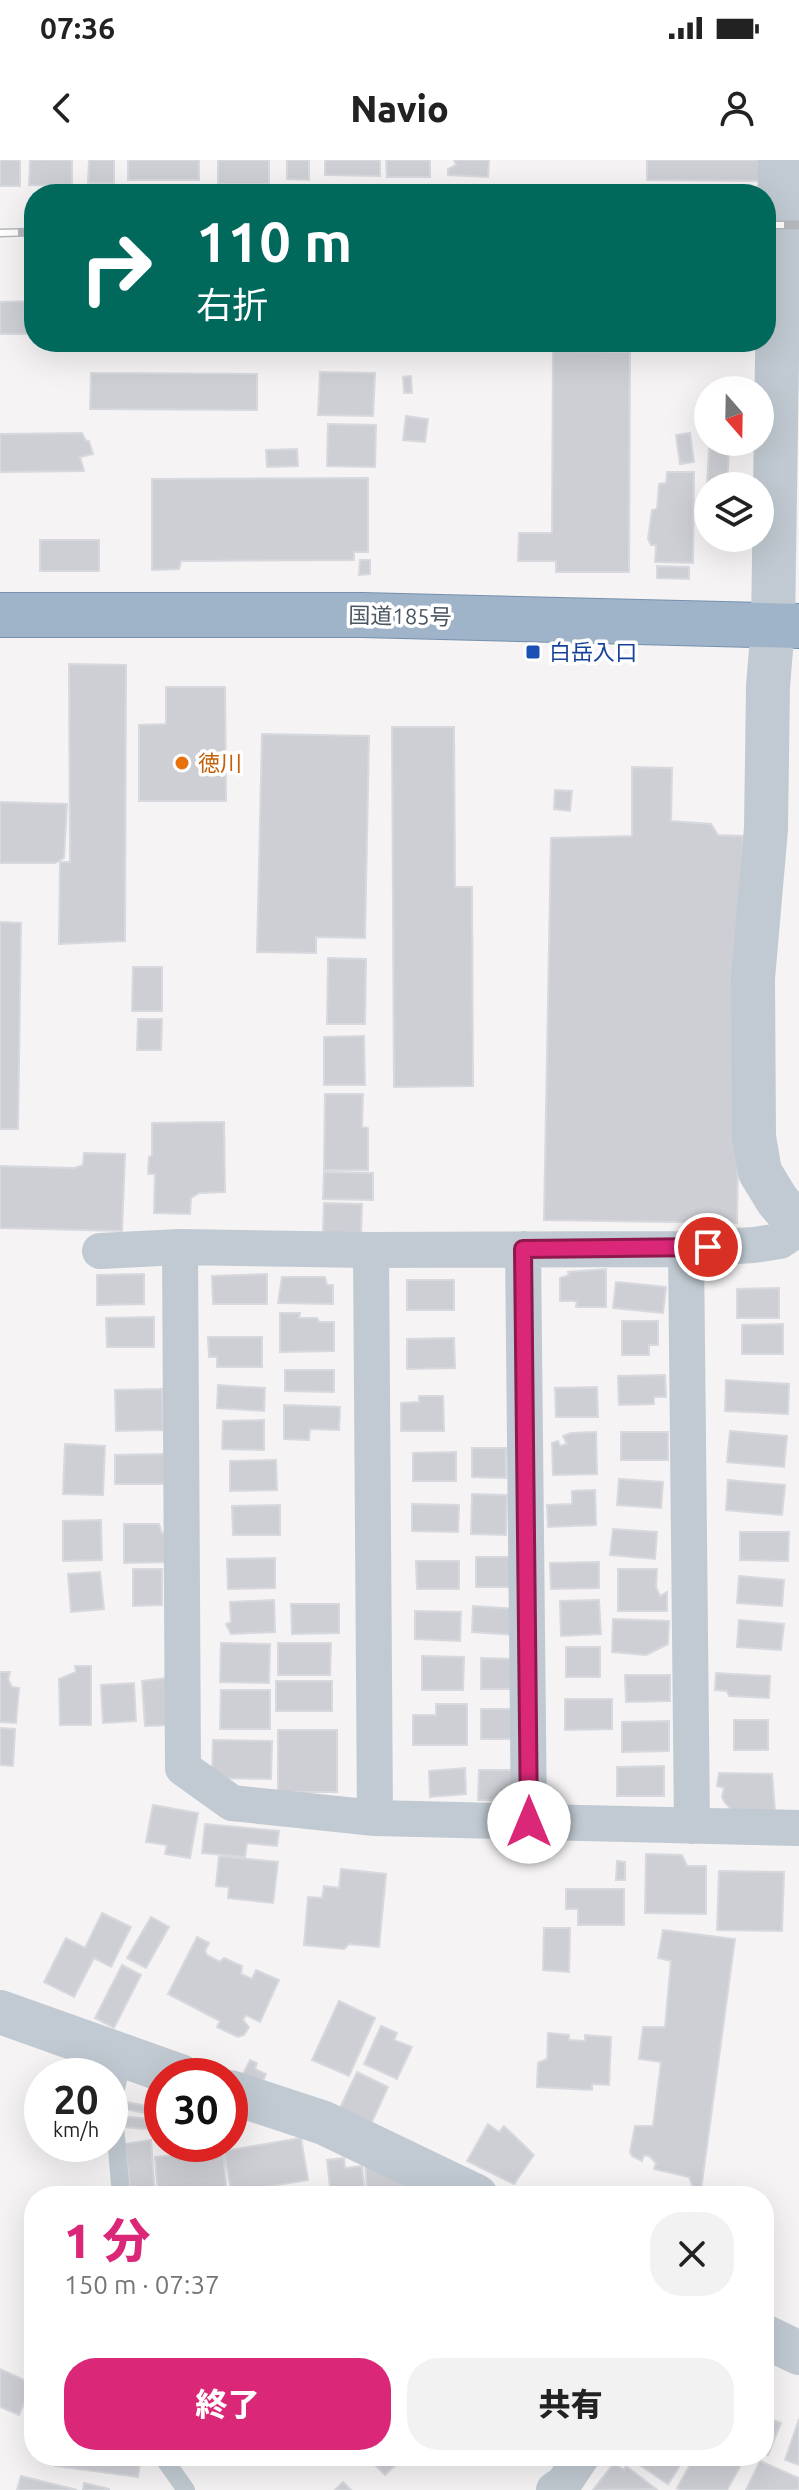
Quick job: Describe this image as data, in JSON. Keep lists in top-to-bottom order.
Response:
{
  "streets": {
    "highway": ["国道185号"]
  },
  "places": {
    "transit": ["白岳入口"],
    "other": ["徳川"]
  },
  "north": "bottom",
  "page": {
    "status": "07:36",
    "header": "Navio",
    "turn": ["110 m", "右折"],
    "speed": "20 km/h",
    "limit": "30",
    "heading": ["1 分", "150 m · 07:37"],
    "buttons": ["終了", "共有"]
  }
}
